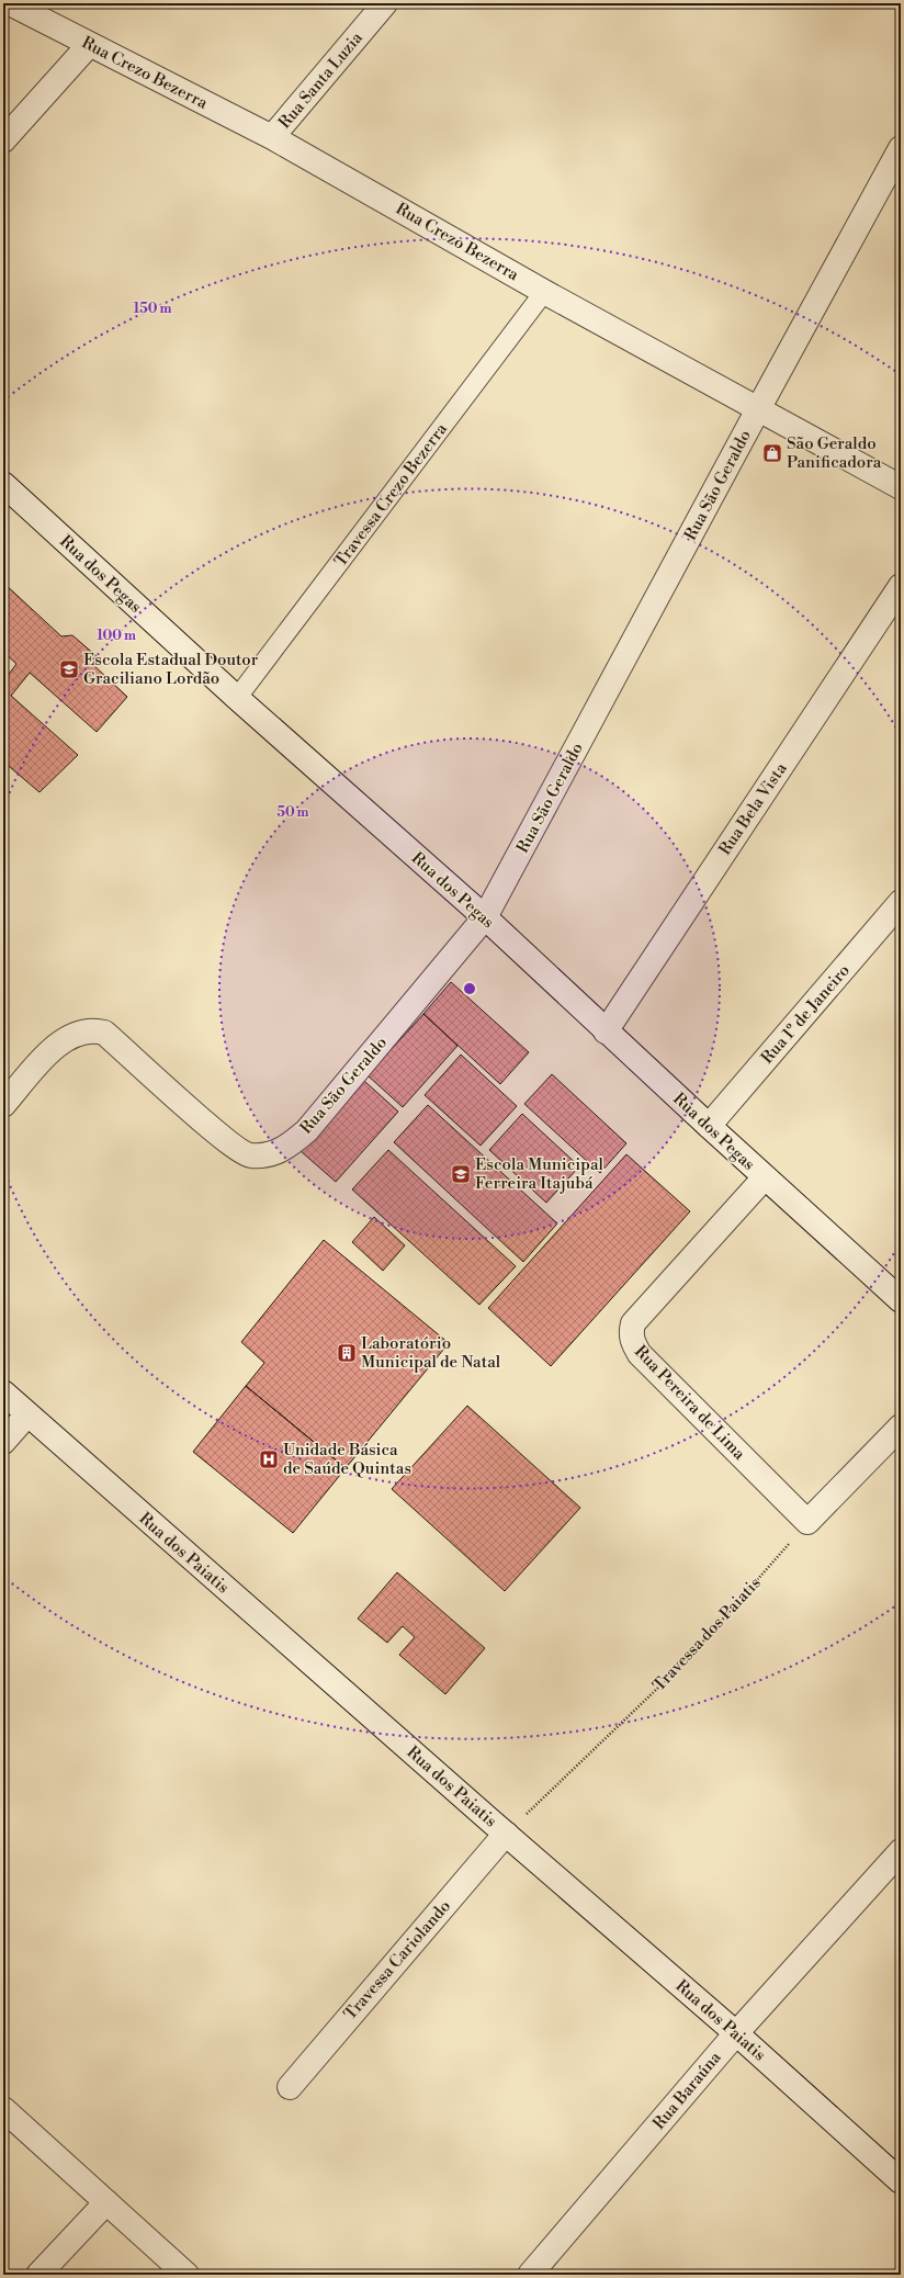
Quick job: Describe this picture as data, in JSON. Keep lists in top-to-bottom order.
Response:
{
  "streets": {
    "street": [
      "Rua Crezo Bezerra",
      "Rua Santa Luzia",
      "Rua São Geraldo",
      "Rua dos Pegas",
      "Rua Bela Vista",
      "Rua 1º de Janeiro",
      "Rua Pereira de Lima",
      "Rua dos Paiatis",
      "Travessa Cariolando",
      "Rua Baraúna"
    ],
    "lane": ["Travessa Crezo Bezerra"],
    "path": ["Travessa dos Paiatis"]
  },
  "crossings": [
    ["Rua Crezo Bezerra", "Rua Santa Luzia"],
    ["Rua Crezo Bezerra", "Rua São Geraldo"],
    ["Rua Crezo Bezerra", "Travessa Crezo Bezerra"],
    ["Rua São Geraldo", "Rua dos Pegas"],
    ["Travessa Crezo Bezerra", "Rua dos Pegas"],
    ["Rua dos Pegas", "Rua Bela Vista"],
    ["Rua dos Pegas", "Rua 1º de Janeiro"],
    ["Rua dos Pegas", "Rua Pereira de Lima"],
    ["Rua Pereira de Lima", "Travessa dos Paiatis"],
    ["Rua dos Paiatis", "Travessa dos Paiatis"],
    ["Rua dos Paiatis", "Travessa Cariolando"],
    ["Rua dos Paiatis", "Rua Baraúna"],
    ["Travessa dos Paiatis", "Travessa Cariolando"]
  ],
  "places": {
    "shop": ["São Geraldo Panificadora"],
    "school or university": ["Escola Estadual Doutor Graciliano Lordão", "Escola Municipal Ferreira Itajubá"],
    "building": ["Laboratório Municipal de Natal"],
    "hospital": ["Unidade Básica de Saúde Quintas"]
  },
  "rings": ["150 m", "100 m", "50 m"]
}
